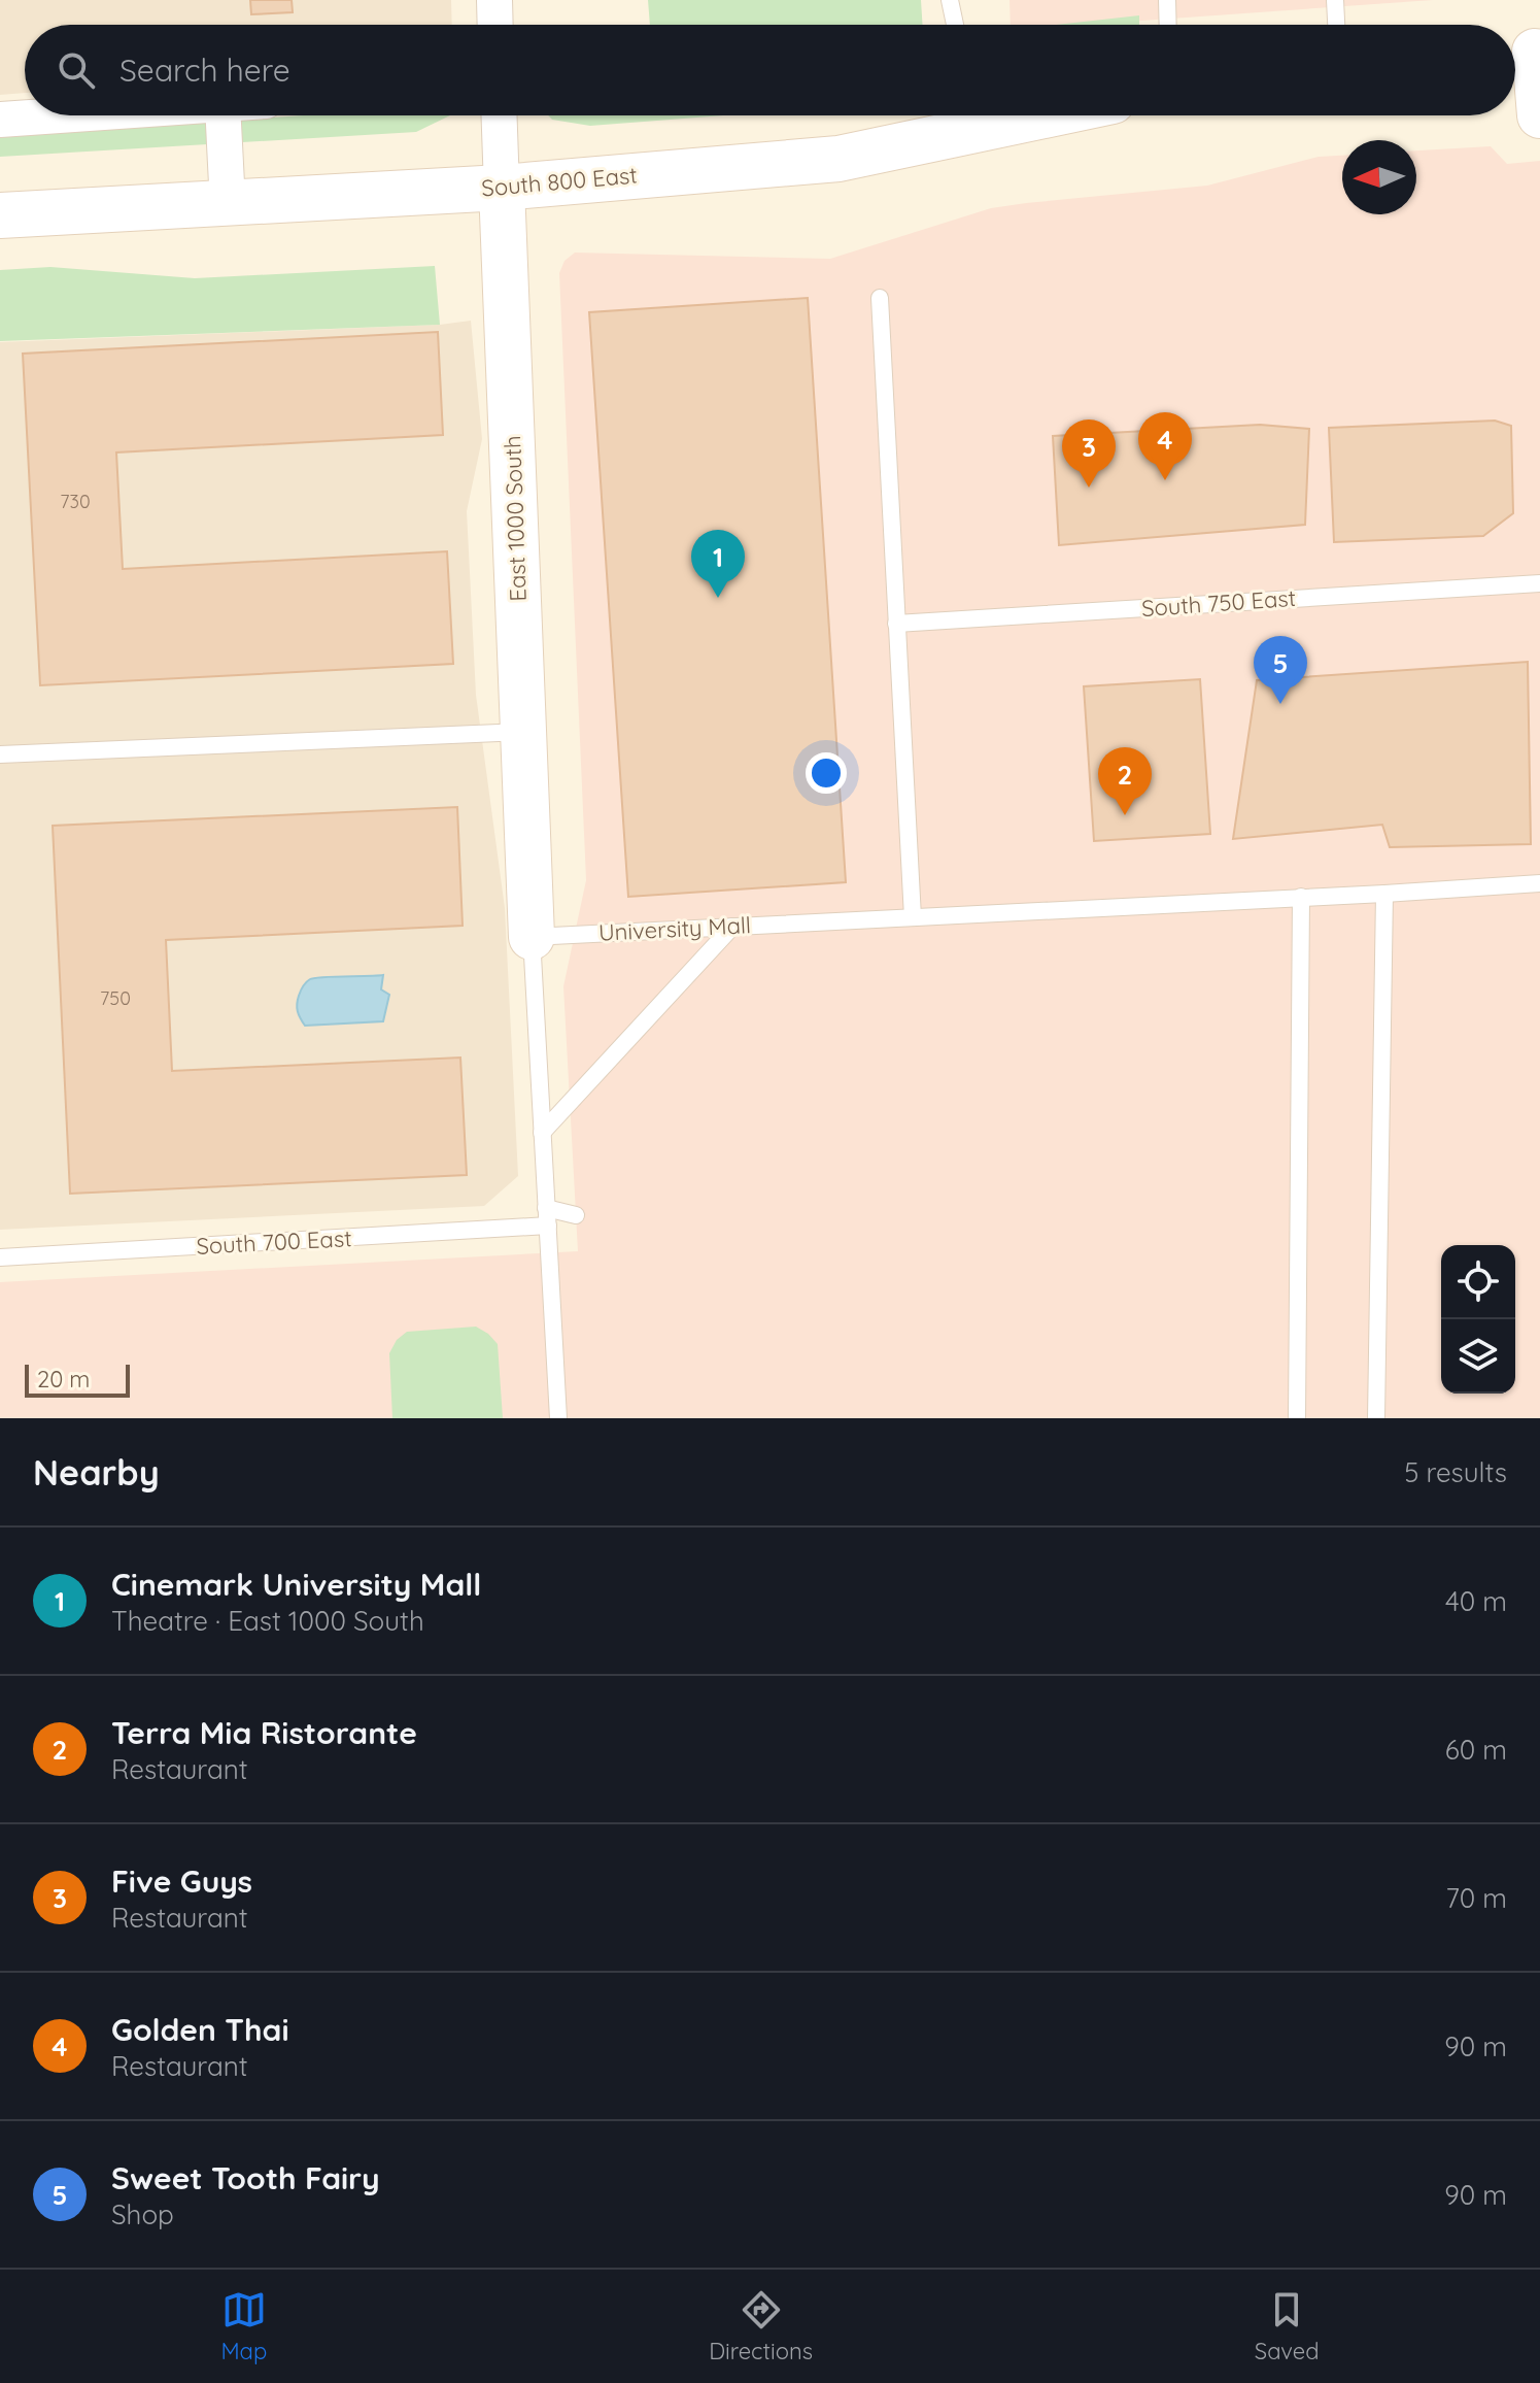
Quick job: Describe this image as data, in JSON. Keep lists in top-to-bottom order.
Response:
{
  "streets": {
    "main road": ["South 800 East", "East 1000 South"],
    "lane": ["South 750 East", "University Mall", "South 700 East"]
  },
  "crossings": [
    ["South 800 East", "East 1000 South"],
    ["East 1000 South", "University Mall"]
  ],
  "house_numbers": ["730", "750"],
  "scale_bar": "20 m",
  "north": "left",
  "page": {
    "search": "Search here",
    "pins": [
      "4",
      "3",
      "1",
      "5",
      "2"
    ],
    "scale": "20 m",
    "heading": ["Nearby", "5 results"],
    "list": [
      {
        "mark": "1",
        "name": "Cinemark University Mall",
        "note": "Theatre · East 1000 South",
        "value": "40 m"
      },
      {
        "mark": "2",
        "name": "Terra Mia Ristorante",
        "note": "Restaurant",
        "value": "60 m"
      },
      {
        "mark": "3",
        "name": "Five Guys",
        "note": "Restaurant",
        "value": "70 m"
      },
      {
        "mark": "4",
        "name": "Golden Thai",
        "note": "Restaurant",
        "value": "90 m"
      },
      {
        "mark": "5",
        "name": "Sweet Tooth Fairy",
        "note": "Shop",
        "value": "90 m"
      }
    ],
    "nav": ["Map", "Directions", "Saved"]
  }
}
